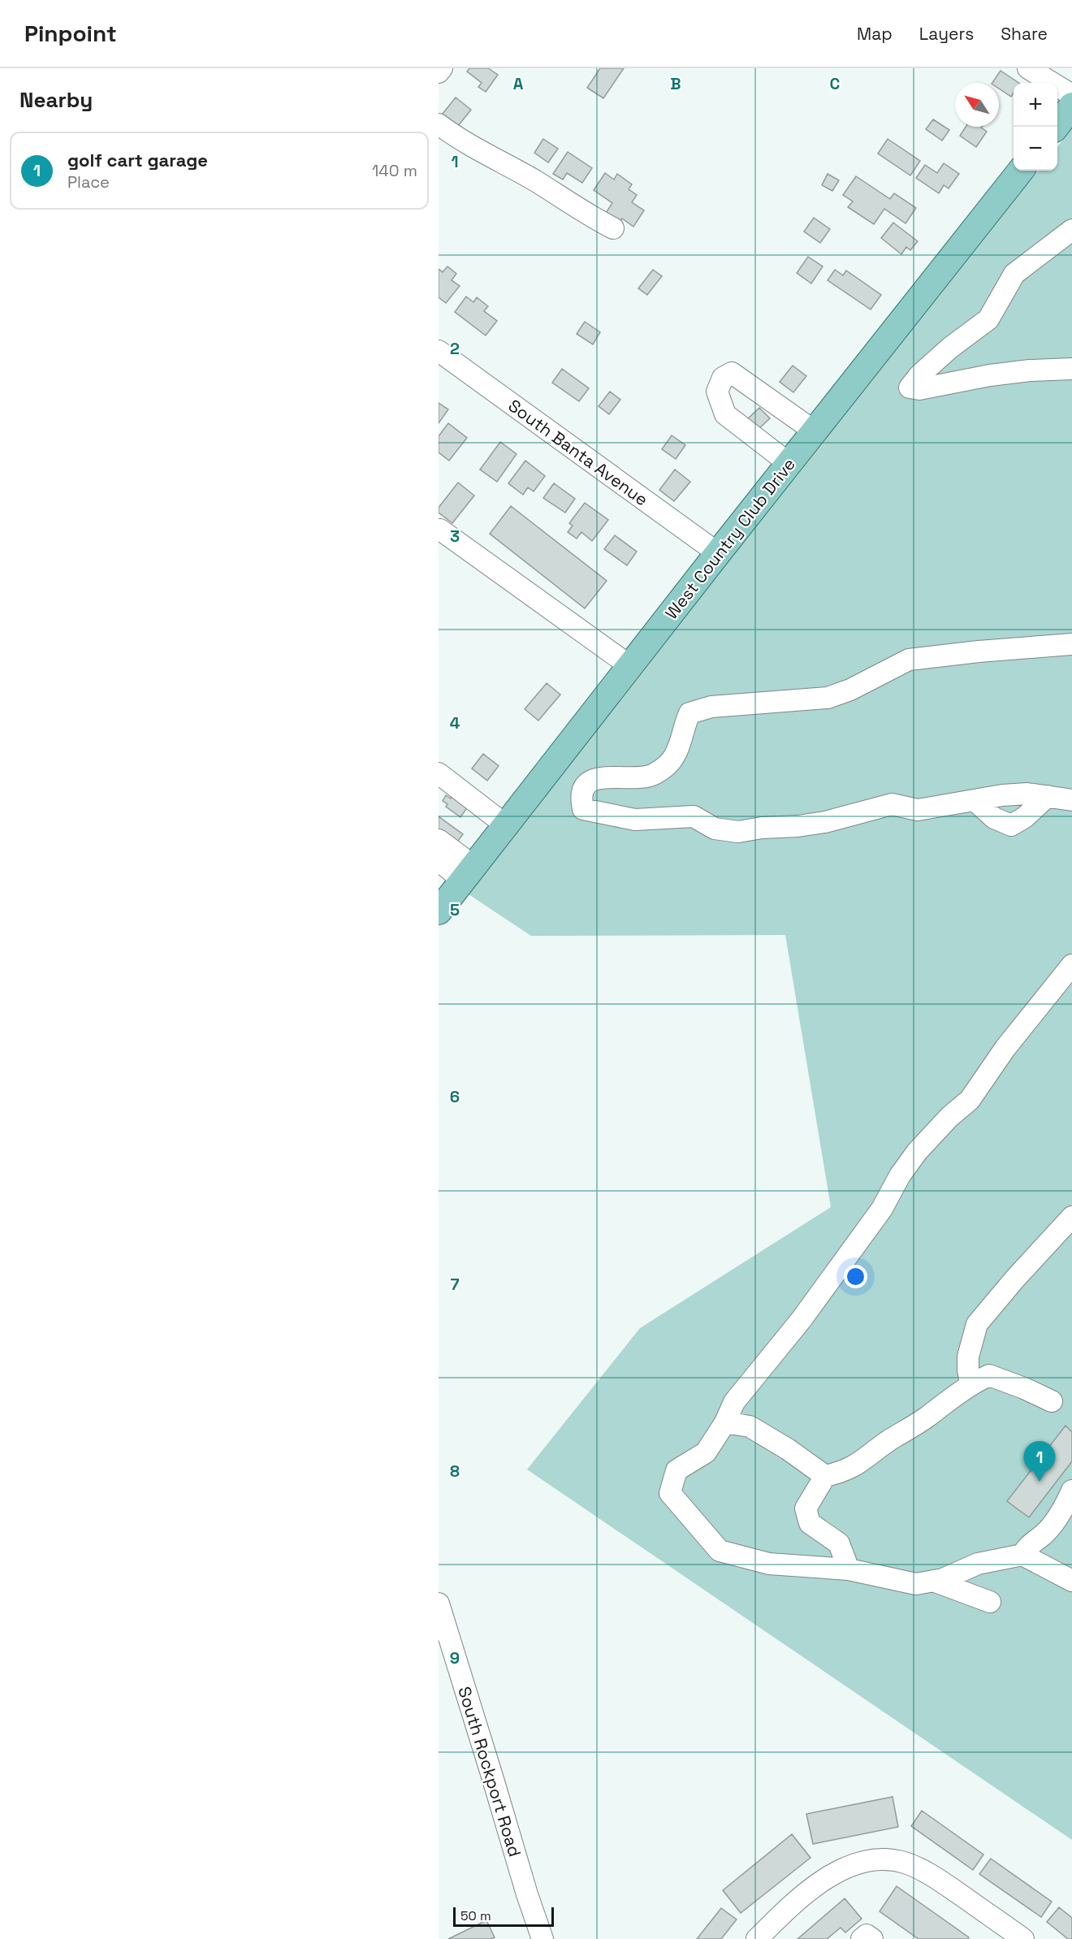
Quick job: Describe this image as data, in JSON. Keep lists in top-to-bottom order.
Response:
{
  "streets": {
    "main road": ["West Country Club Drive"],
    "street": ["South Banta Avenue", "South Rockport Road"]
  },
  "crossings": [
    ["South Banta Avenue", "West Country Club Drive"]
  ],
  "scale_bar": "50 m",
  "north": "top left",
  "page": {
    "header": "Pinpoint",
    "nav": ["Map", "Layers", "Share"],
    "heading": "Nearby",
    "map_buttons": ["+", "−"],
    "list": [
      {
        "mark": "1",
        "name": "golf cart garage",
        "note": "Place",
        "value": "140 m"
      }
    ],
    "pins": "1",
    "scale": "50 m"
  },
  "grid": {
    "columns": ["A", "B", "C"],
    "rows": [
      "1",
      "2",
      "3",
      "4",
      "5",
      "6",
      "7",
      "8",
      "9"
    ]
  }
}
